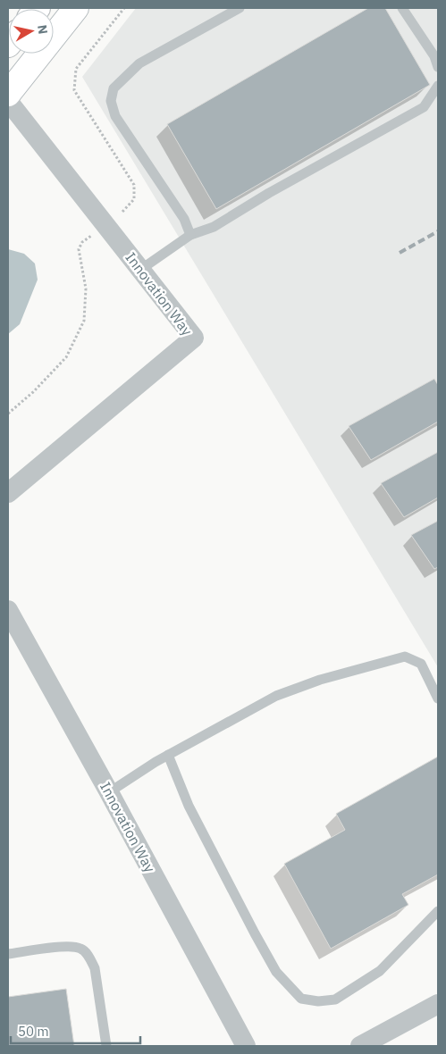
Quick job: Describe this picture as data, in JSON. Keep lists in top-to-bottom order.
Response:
{
  "streets": {
    "street": ["Innovation Way"]
  },
  "scale_bar": "50 m",
  "north": "right"
}
